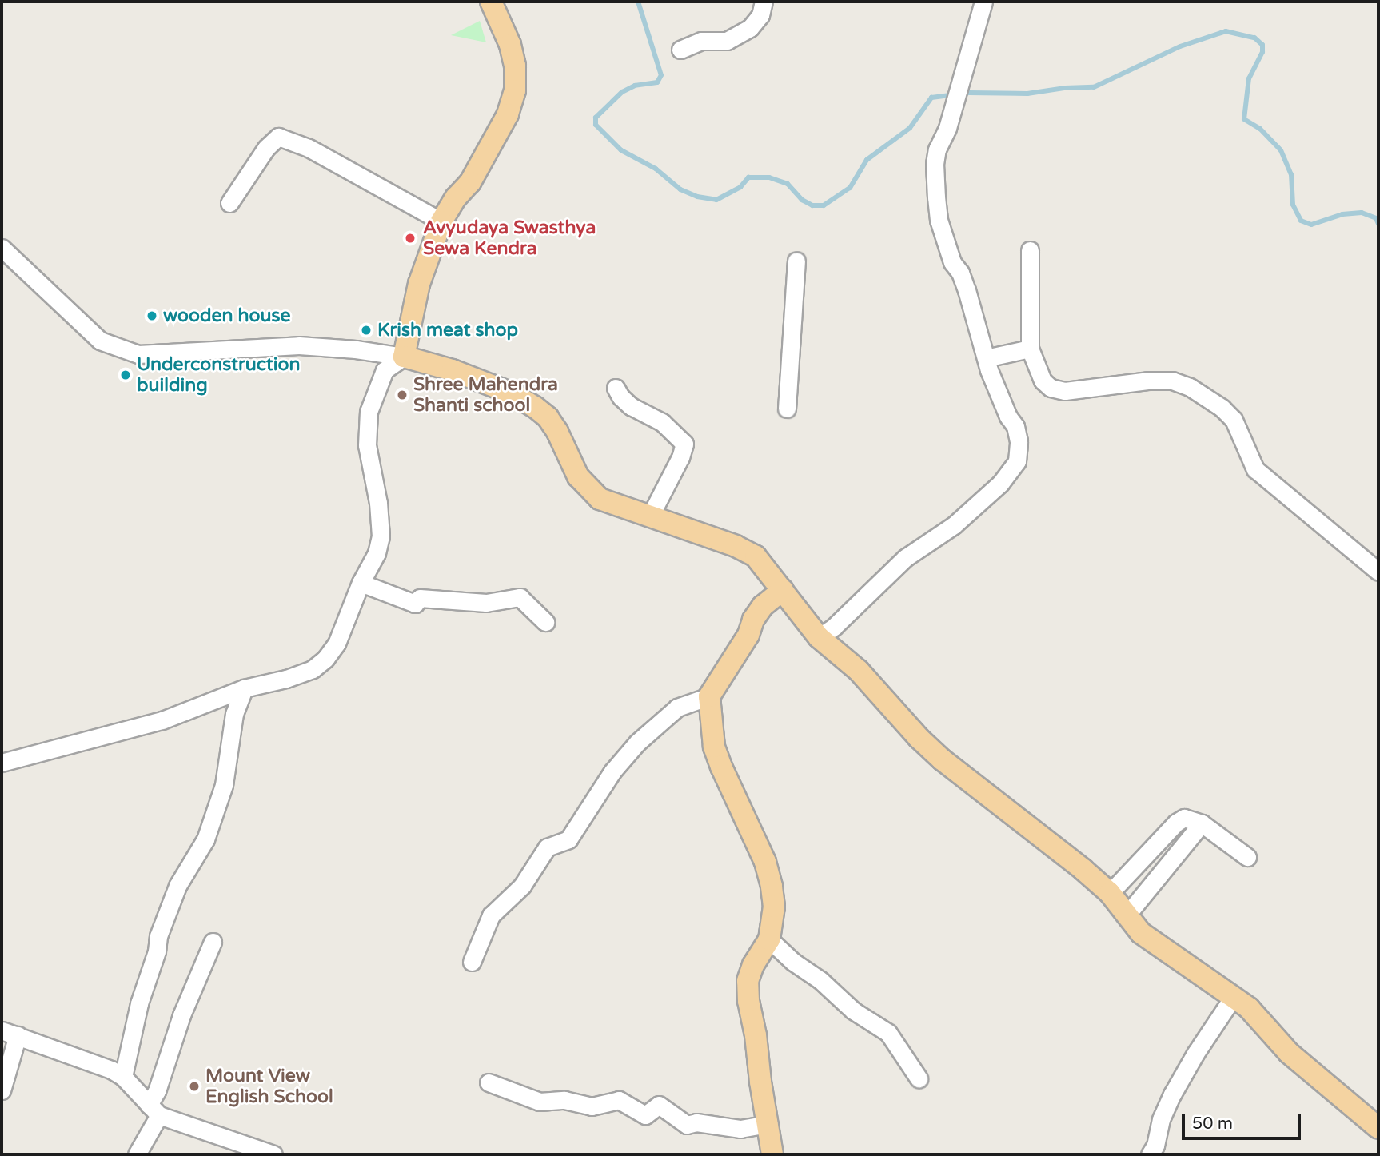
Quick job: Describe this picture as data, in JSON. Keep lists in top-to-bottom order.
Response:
{
  "places": [
    "Avyudaya Swasthya Sewa Kendra",
    "wooden house",
    "Krish meat shop",
    "Underconstruction building",
    "Shree Mahendra Shanti school",
    "Mount View English School"
  ],
  "scale_bar": "50 m"
}
